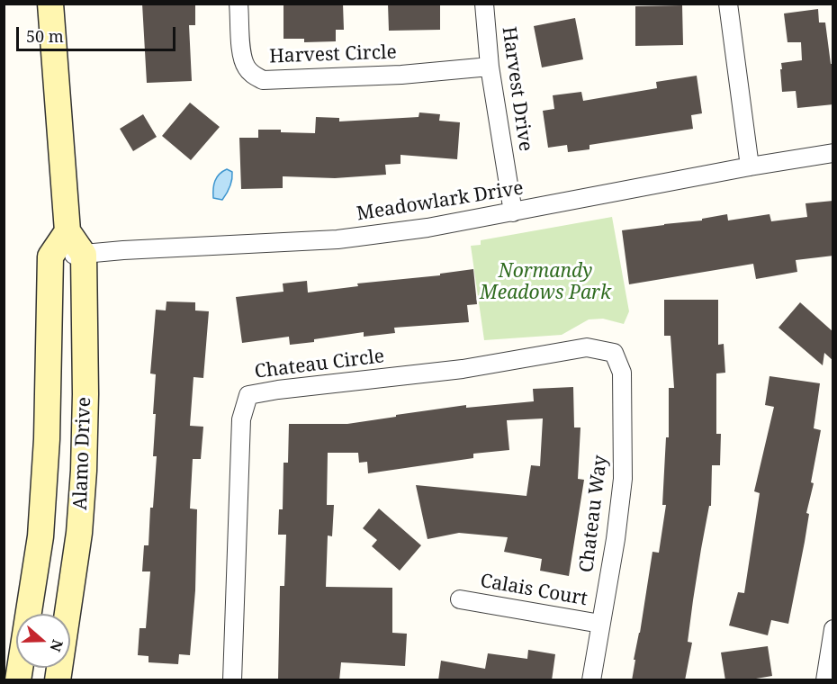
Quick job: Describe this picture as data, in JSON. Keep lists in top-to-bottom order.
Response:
{
  "streets": {
    "main road": ["Alamo Drive"],
    "street": [
      "Harvest Circle",
      "Harvest Drive",
      "Meadowlark Drive",
      "Chateau Circle",
      "Chateau Way",
      "Calais Court"
    ]
  },
  "crossings": [
    ["Harvest Circle", "Harvest Drive"],
    ["Harvest Drive", "Meadowlark Drive"],
    ["Meadowlark Drive", "Alamo Drive"],
    ["Chateau Circle", "Chateau Way"],
    ["Chateau Way", "Calais Court"]
  ],
  "parks": ["Normandy Meadows Park"],
  "scale_bar": "50 m",
  "north": "right"
}
